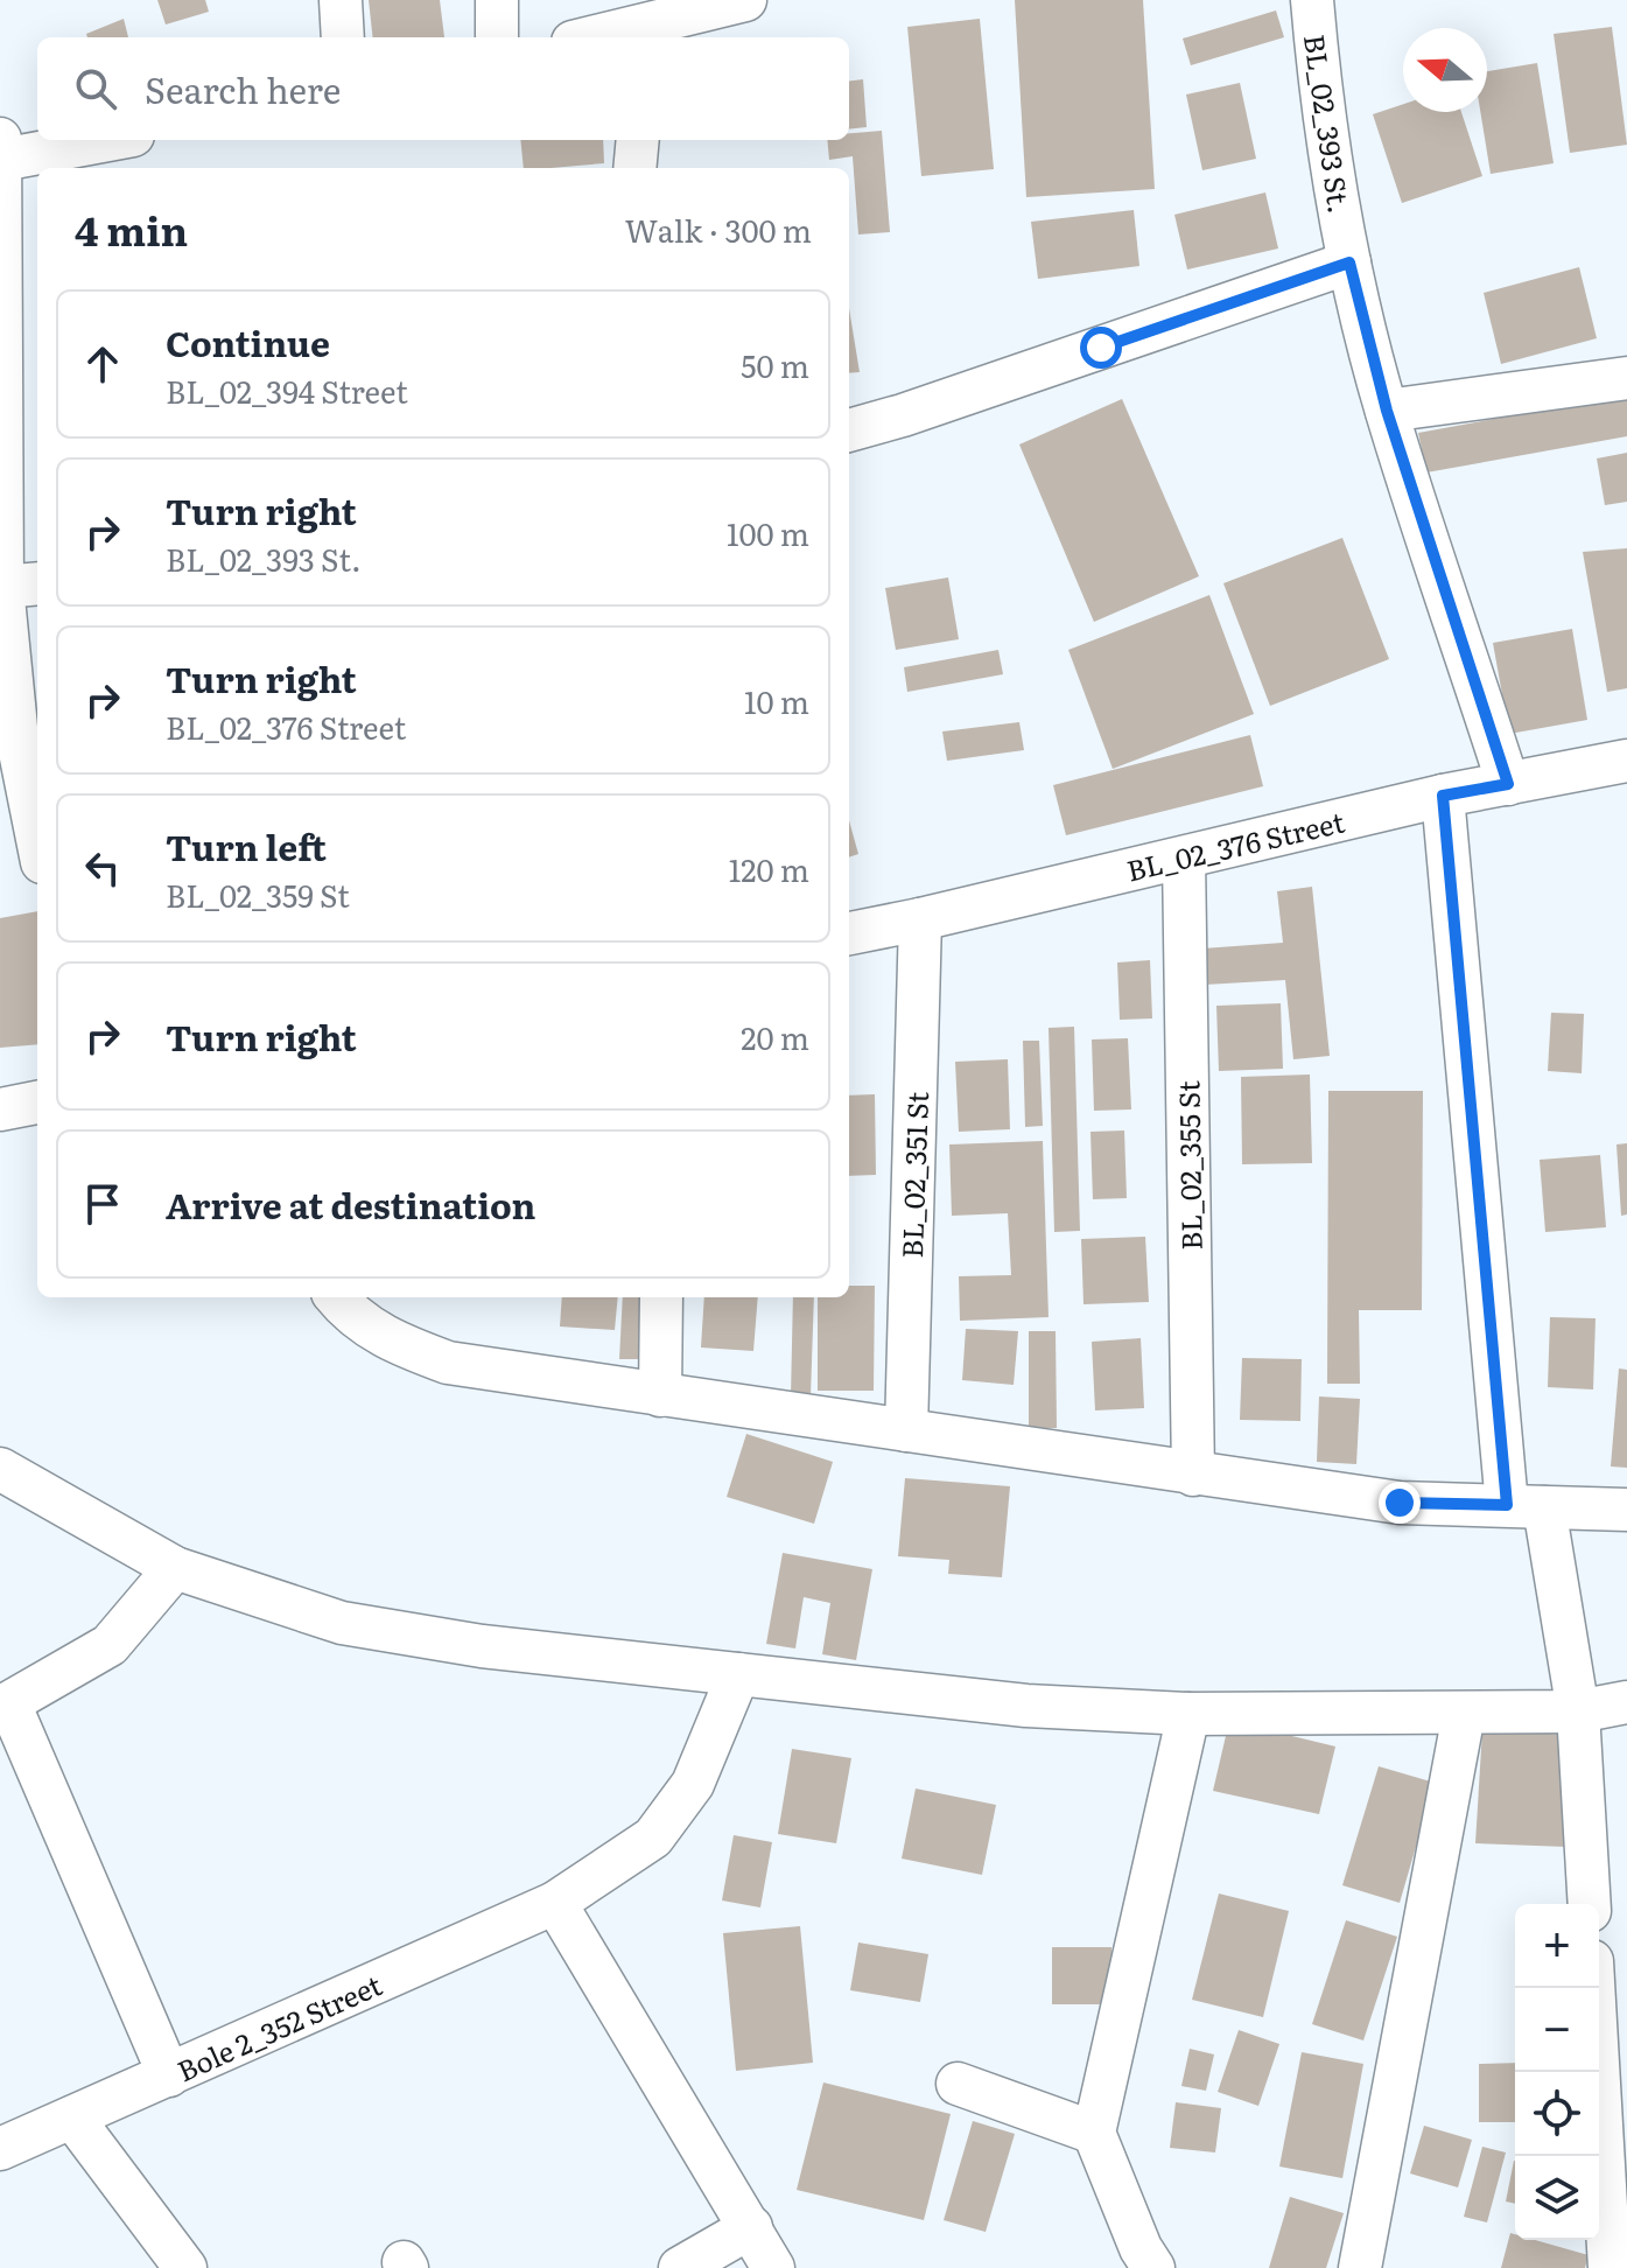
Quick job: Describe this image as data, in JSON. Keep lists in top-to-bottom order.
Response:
{
  "streets": {
    "street": [
      "BL_02_393 St.",
      "BL_02_376 Street",
      "BL_02_355 St",
      "BL_02_351 St",
      "Bole 2_352 Street"
    ]
  },
  "crossings": [
    ["BL_02_393 St.", "BL_02_376 Street"],
    ["BL_02_376 Street", "BL_02_355 St"],
    ["BL_02_376 Street", "BL_02_351 St"]
  ],
  "north": "left",
  "page": {
    "search": "Search here",
    "heading": ["4 min", "Walk · 300 m"],
    "list": [
      ["Continue", "BL_02_394 Street", "50 m"],
      ["Turn right", "BL_02_393 St.", "100 m"],
      ["Turn right", "BL_02_376 Street", "10 m"],
      ["Turn left", "BL_02_359 St", "120 m"],
      ["Turn right", "20 m"],
      "Arrive at destination"
    ],
    "map_buttons": ["+", "−"]
  }
}
